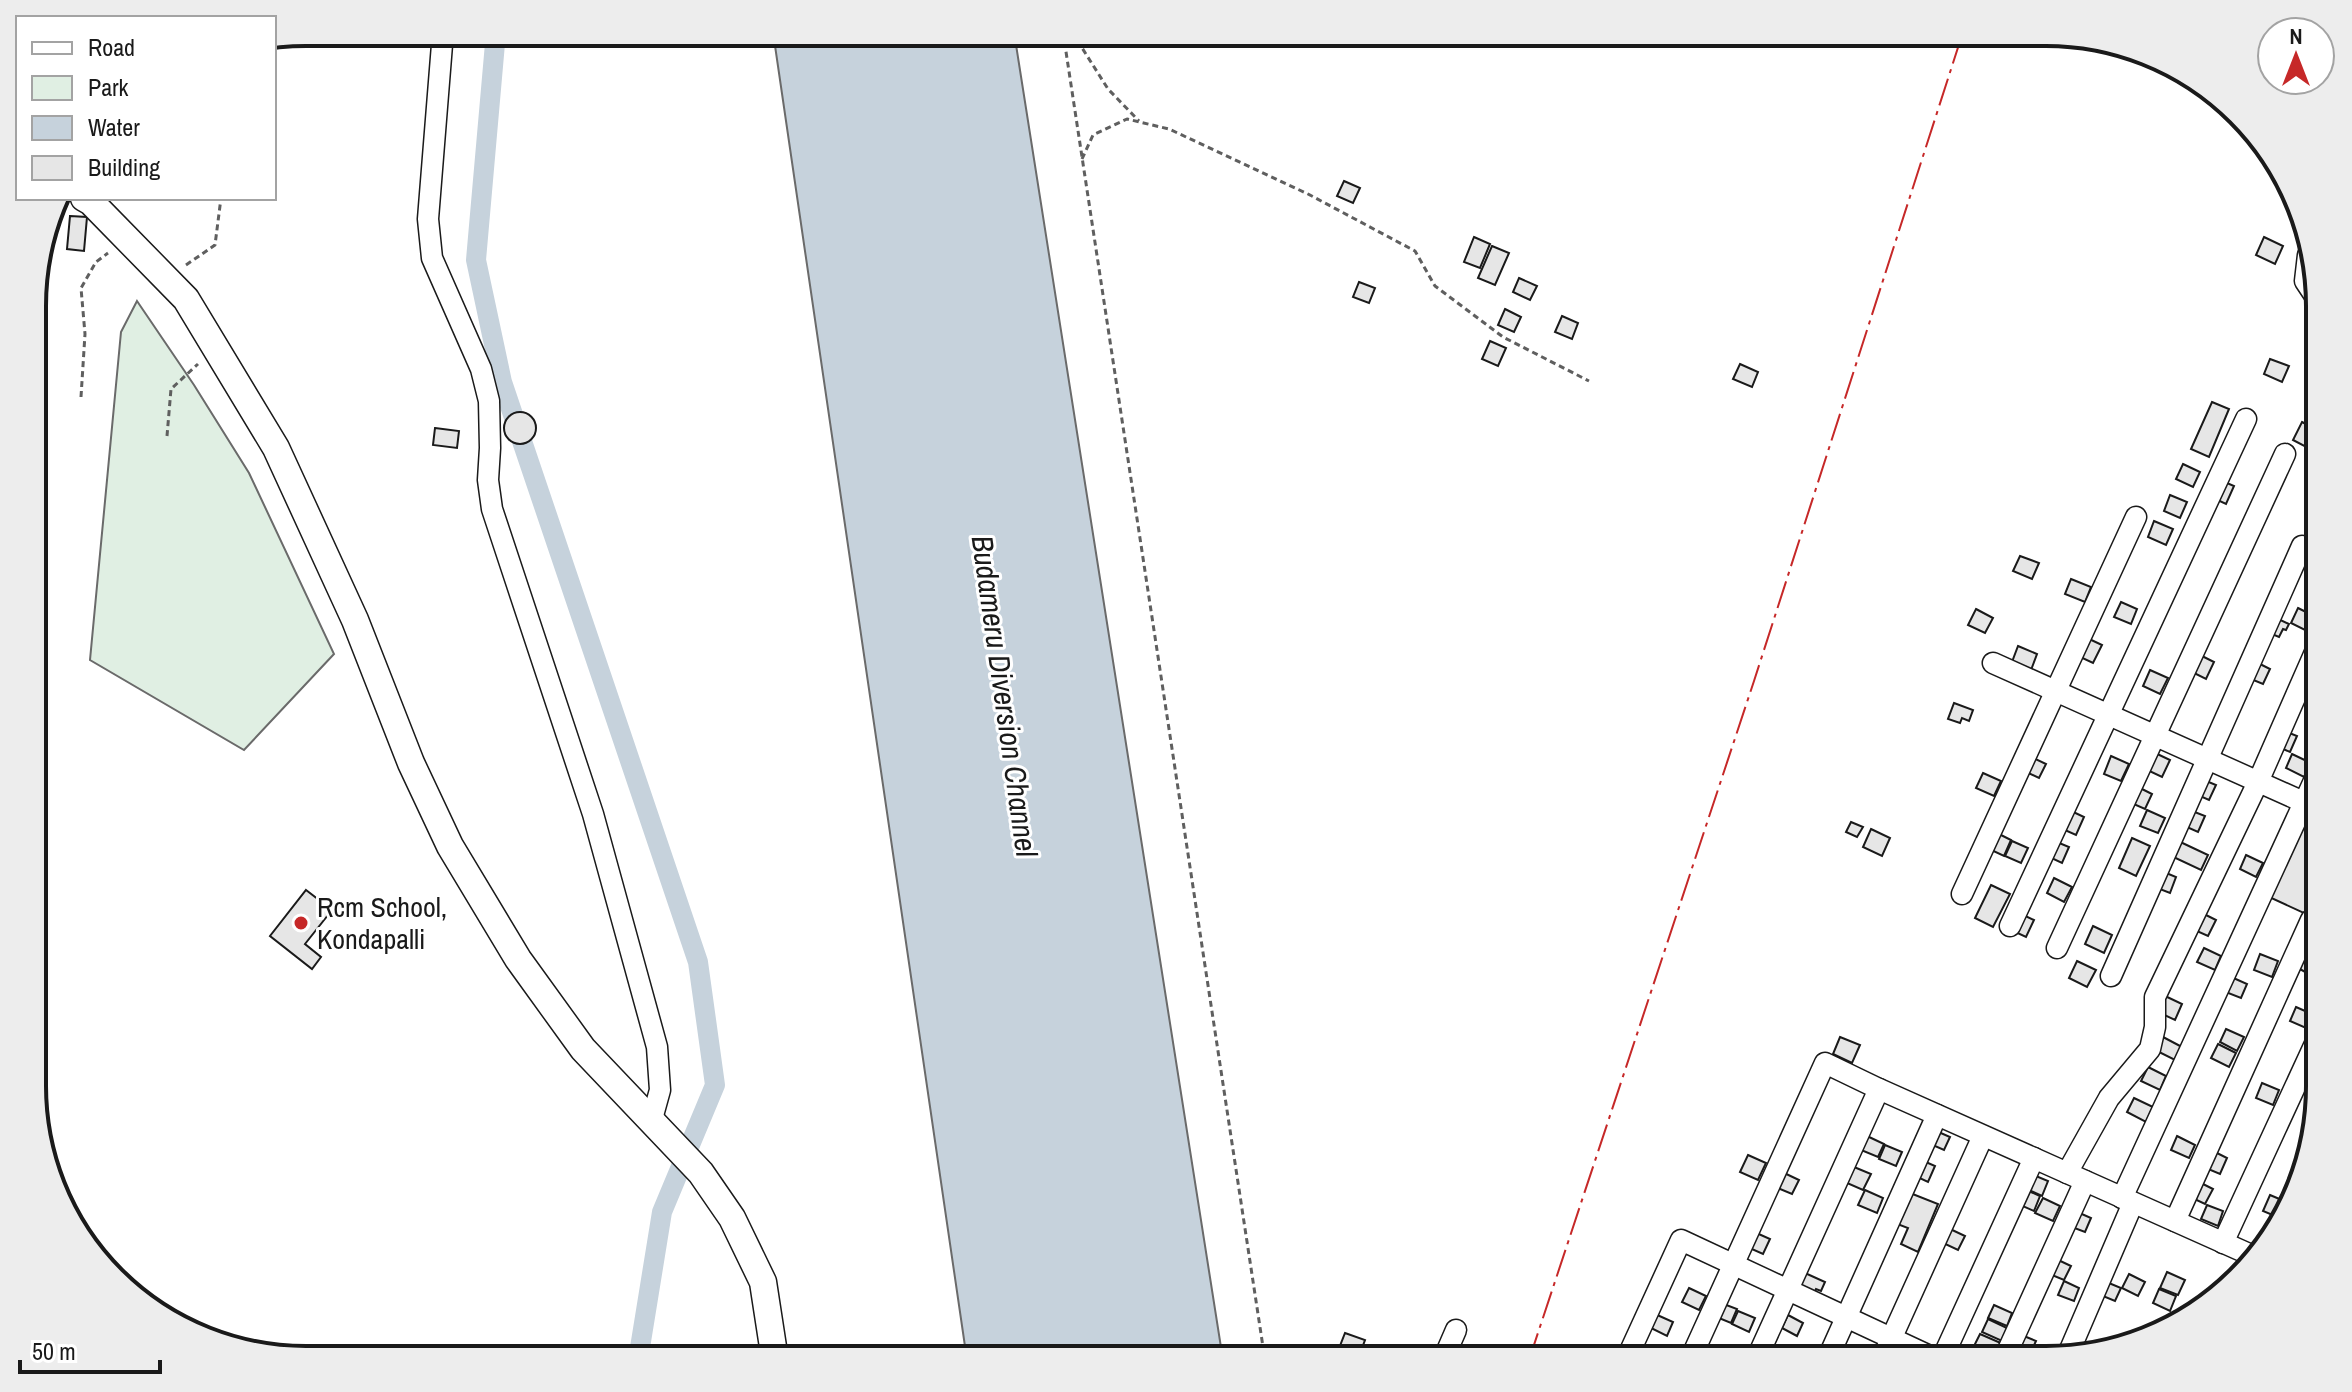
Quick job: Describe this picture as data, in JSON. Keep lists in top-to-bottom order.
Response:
{
  "water": ["Budameru Diversion Channel"],
  "places": ["Rcm School, Kondapalli"],
  "legend": [
    "Road",
    "Park",
    "Water",
    "Building"
  ],
  "scale_bar": "50 m",
  "north": "top"
}
